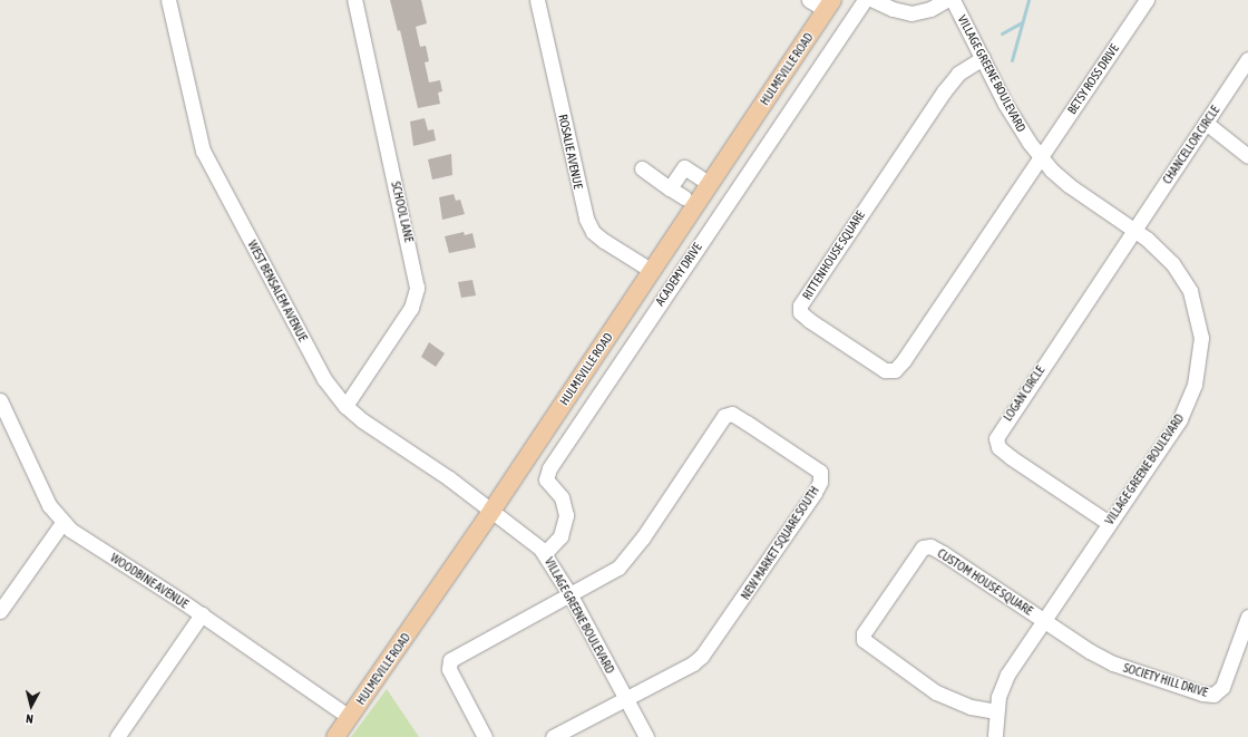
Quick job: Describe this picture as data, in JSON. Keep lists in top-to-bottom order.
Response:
{
  "streets": {
    "main road": ["HULMEVILLE ROAD"],
    "street": [
      "VILLAGE GREENE BOULEVARD",
      "BETSY ROSS DRIVE",
      "CHANCELLOR CIRCLE",
      "ROSALIE AVENUE",
      "SCHOOL LANE",
      "RITTENHOUSE SQUARE",
      "ACADEMY DRIVE",
      "WEST BENSALEM AVENUE",
      "LOGAN CIRCLE",
      "NEW MARKET SQUARE SOUTH",
      "WOODBINE AVENUE",
      "CUSTOM HOUSE SQUARE",
      "SOCIETY HILL DRIVE"
    ]
  },
  "crossings": [
    ["HULMEVILLE ROAD", "VILLAGE GREENE BOULEVARD"],
    ["HULMEVILLE ROAD", "ROSALIE AVENUE"],
    ["HULMEVILLE ROAD", "WEST BENSALEM AVENUE"],
    ["HULMEVILLE ROAD", "WOODBINE AVENUE"],
    ["VILLAGE GREENE BOULEVARD", "BETSY ROSS DRIVE"],
    ["VILLAGE GREENE BOULEVARD", "CHANCELLOR CIRCLE"],
    ["VILLAGE GREENE BOULEVARD", "RITTENHOUSE SQUARE"],
    ["VILLAGE GREENE BOULEVARD", "ACADEMY DRIVE"],
    ["VILLAGE GREENE BOULEVARD", "WEST BENSALEM AVENUE"],
    ["VILLAGE GREENE BOULEVARD", "LOGAN CIRCLE"],
    ["VILLAGE GREENE BOULEVARD", "NEW MARKET SQUARE SOUTH"],
    ["VILLAGE GREENE BOULEVARD", "CUSTOM HOUSE SQUARE"],
    ["VILLAGE GREENE BOULEVARD", "SOCIETY HILL DRIVE"],
    ["BETSY ROSS DRIVE", "RITTENHOUSE SQUARE"],
    ["CHANCELLOR CIRCLE", "LOGAN CIRCLE"],
    ["SCHOOL LANE", "WEST BENSALEM AVENUE"],
    ["CUSTOM HOUSE SQUARE", "SOCIETY HILL DRIVE"]
  ],
  "north": "bottom"
}
